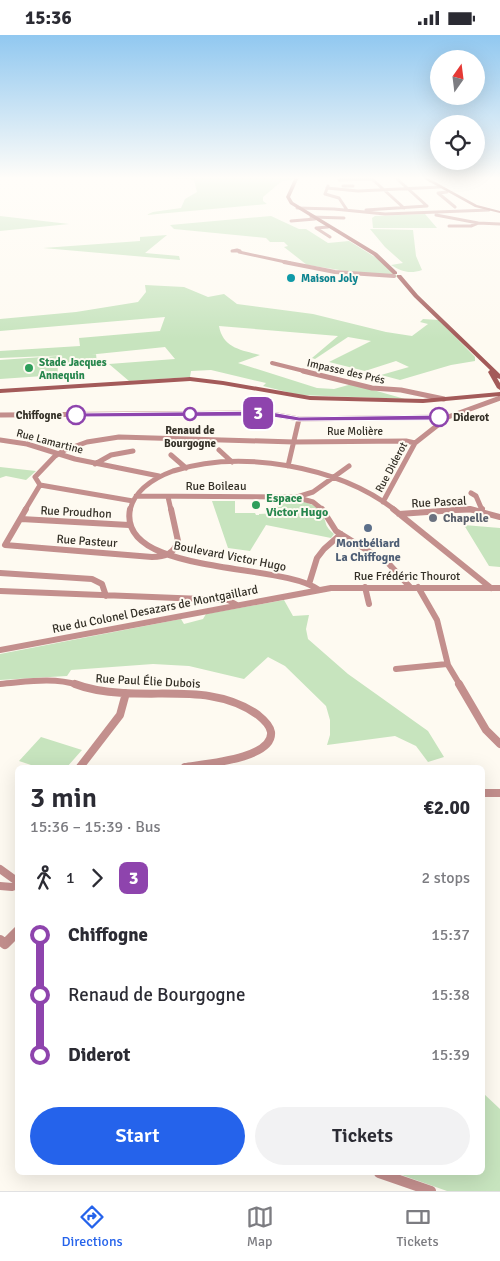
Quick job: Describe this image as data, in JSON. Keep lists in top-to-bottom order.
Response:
{
  "streets": {
    "street": [
      "Impasse des Prés",
      "Rue Molière",
      "Rue Lamartine",
      "Rue Diderot",
      "Rue Boileau",
      "Rue Pascal",
      "Rue Proudhon",
      "Rue Pasteur",
      "Boulevard Victor Hugo",
      "Rue Frédéric Thourot",
      "Rue du Colonel Desazars de Montgaillard",
      "Rue Paul Élie Dubois"
    ]
  },
  "crossings": [
    ["Rue Molière", "Rue Lamartine"],
    ["Rue Molière", "Rue Diderot"],
    ["Rue Proudhon", "Rue Pasteur"],
    ["Rue Proudhon", "Boulevard Victor Hugo"],
    ["Rue Pasteur", "Boulevard Victor Hugo"],
    ["Boulevard Victor Hugo", "Rue Frédéric Thourot"],
    ["Boulevard Victor Hugo", "Rue du Colonel Desazars de Montgaillard"],
    ["Rue Frédéric Thourot", "Rue du Colonel Desazars de Montgaillard"]
  ],
  "places": [
    "Maison Joly",
    "Stade Jacques Annequin",
    "Renaud de Bourgogne",
    "Chiffogne",
    "Diderot",
    "Espace Victor Hugo",
    "Chapelle",
    "Montbéliard La Chiffogne"
  ],
  "lines": ["bus line 3"],
  "north": "top",
  "page": {
    "status": "15:36",
    "on_map": "3",
    "heading": ["3 min", "15:36 – 15:39 · Bus", "€2.00"],
    "legs": ["1", "3", "2 stops"],
    "list": [
      {
        "name": "Chiffogne",
        "value": "15:37"
      },
      {
        "name": "Renaud de Bourgogne",
        "value": "15:38"
      },
      {
        "name": "Diderot",
        "value": "15:39"
      }
    ],
    "buttons": ["Start", "Tickets"],
    "tabs": ["Directions", "Map", "Tickets"]
  }
}
